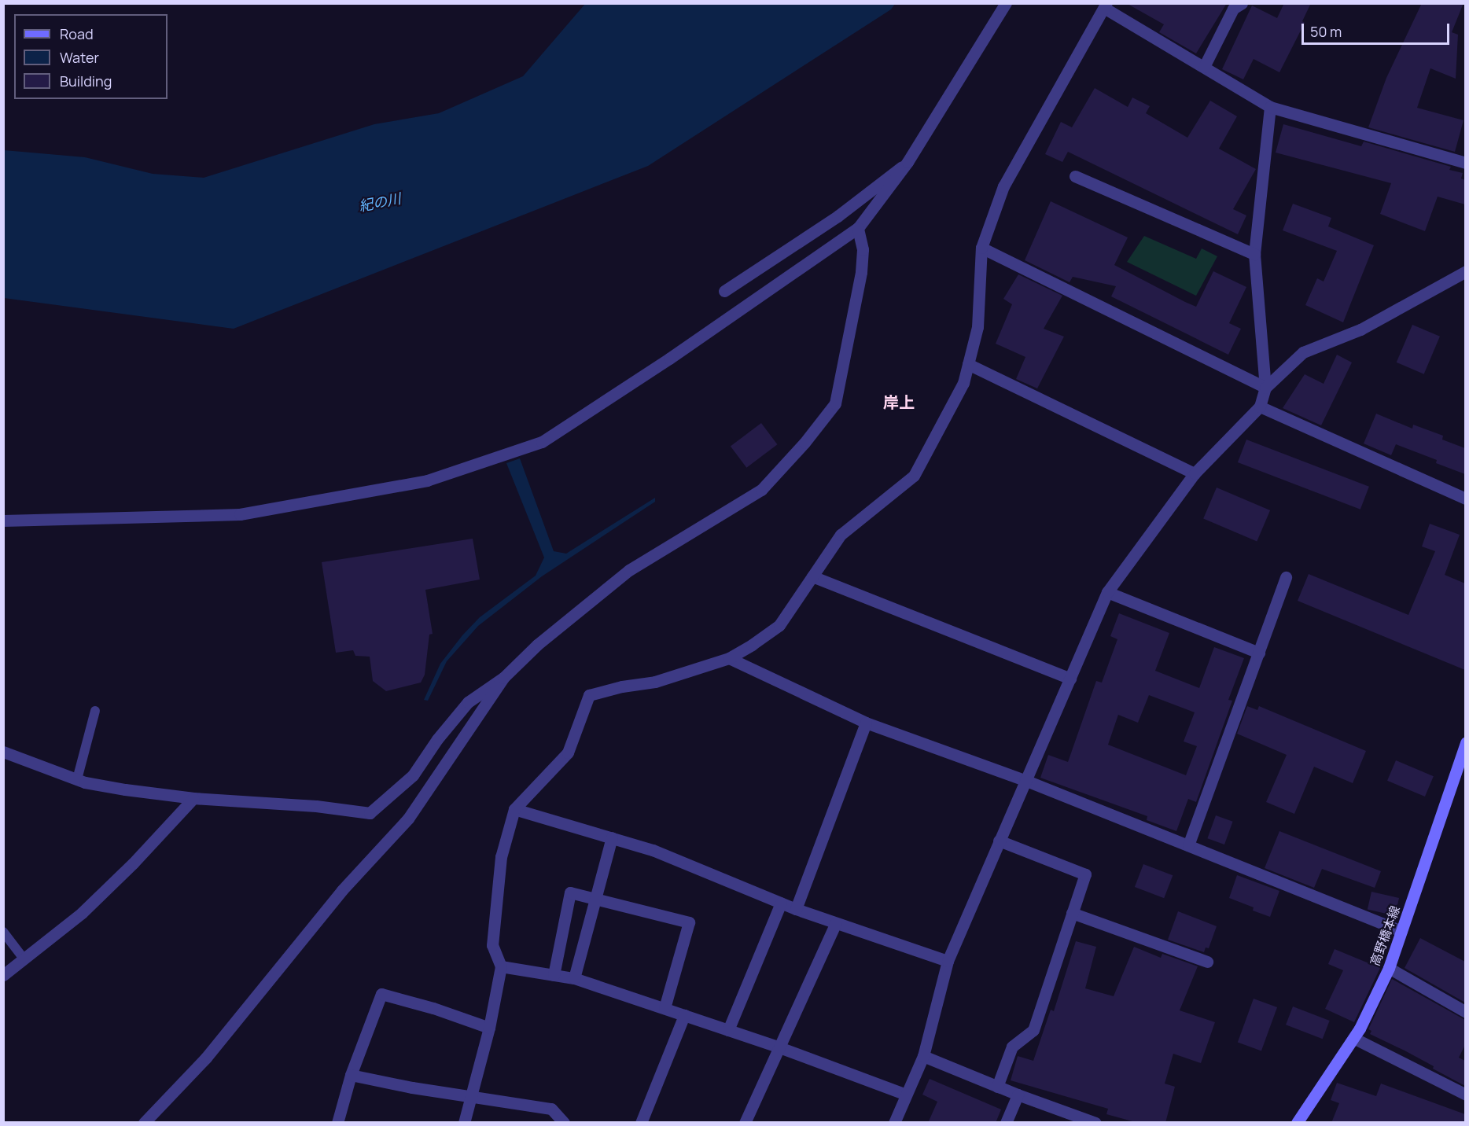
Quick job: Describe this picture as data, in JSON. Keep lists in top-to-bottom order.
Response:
{
  "streets": {
    "main road": ["高野橋本線"]
  },
  "districts": ["岸上"],
  "water": ["紀の川"],
  "legend": ["Road", "Water", "Building"],
  "scale_bar": "50 m"
}
